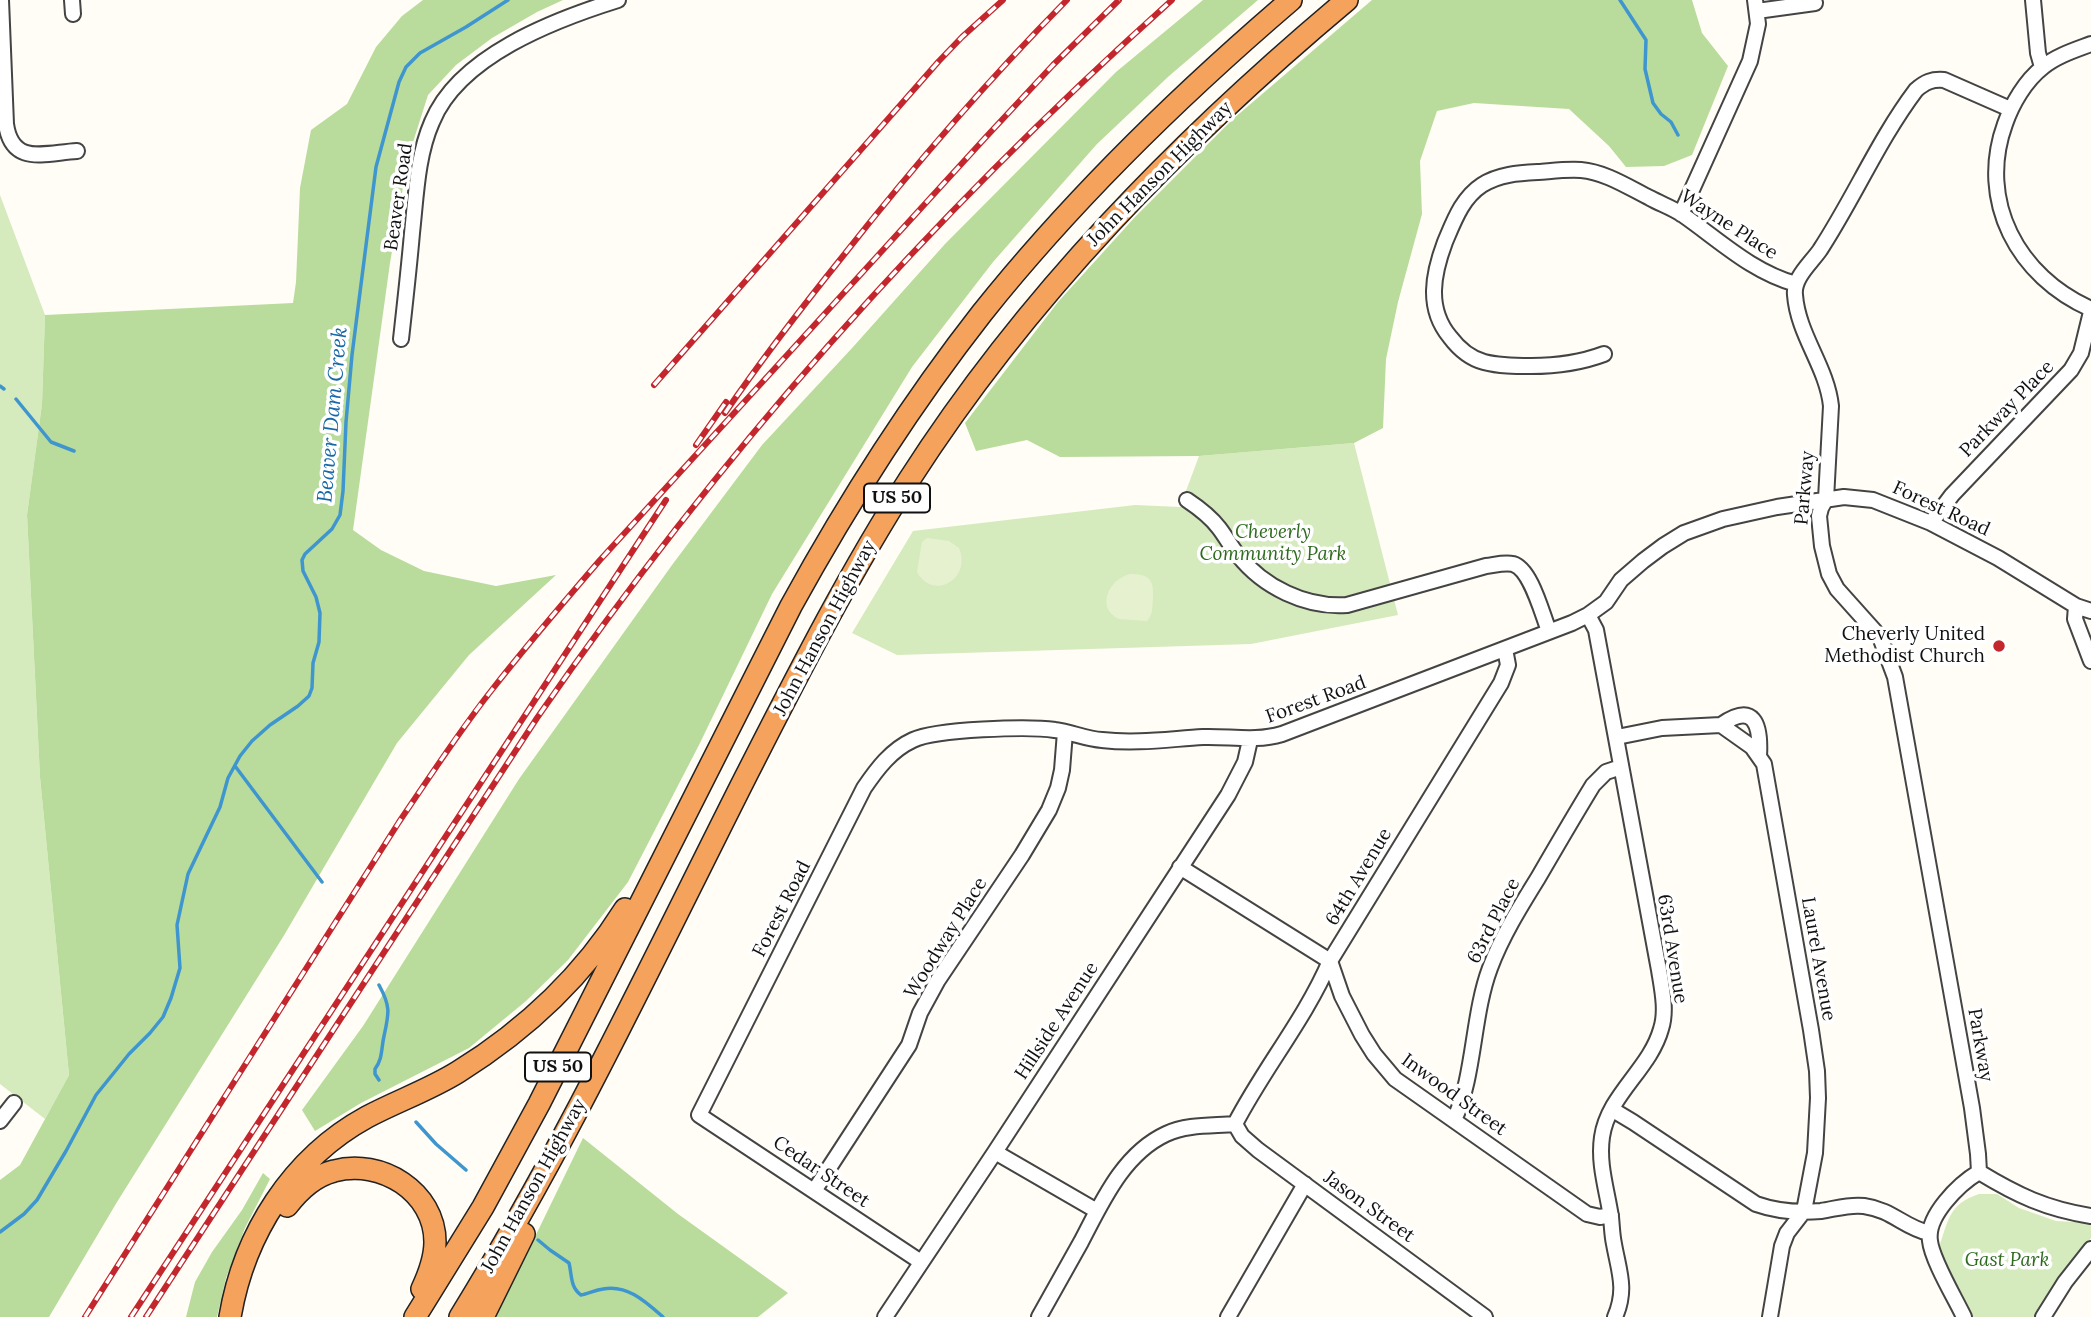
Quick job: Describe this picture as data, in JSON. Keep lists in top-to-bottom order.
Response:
{
  "streets": {
    "highway": ["John Hanson Highway", "US 50"],
    "street": [
      "Beaver Road",
      "Wayne Place",
      "Parkway Place",
      "Parkway",
      "Forest Road",
      "64th Avenue",
      "63rd Place",
      "Woodway Place",
      "63rd Avenue",
      "Laurel Avenue",
      "Hillside Avenue",
      "Inwood Street",
      "Cedar Street",
      "Jason Street"
    ]
  },
  "crossings": [
    ["Wayne Place", "Parkway"],
    ["Parkway Place", "Forest Road"],
    ["Parkway", "Forest Road"],
    ["Forest Road", "64th Avenue"],
    ["Forest Road", "Woodway Place"],
    ["Forest Road", "63rd Avenue"],
    ["Forest Road", "Hillside Avenue"],
    ["Forest Road", "Cedar Street"],
    ["64th Avenue", "Inwood Street"],
    ["64th Avenue", "Jason Street"],
    ["63rd Place", "63rd Avenue"],
    ["63rd Place", "Inwood Street"],
    ["Woodway Place", "Cedar Street"],
    ["63rd Avenue", "Inwood Street"],
    ["Hillside Avenue", "Cedar Street"]
  ],
  "water": ["Beaver Dam Creek"],
  "parks": ["Cheverly Community Park", "Gast Park"],
  "places": ["Cheverly United Methodist Church"]
}
